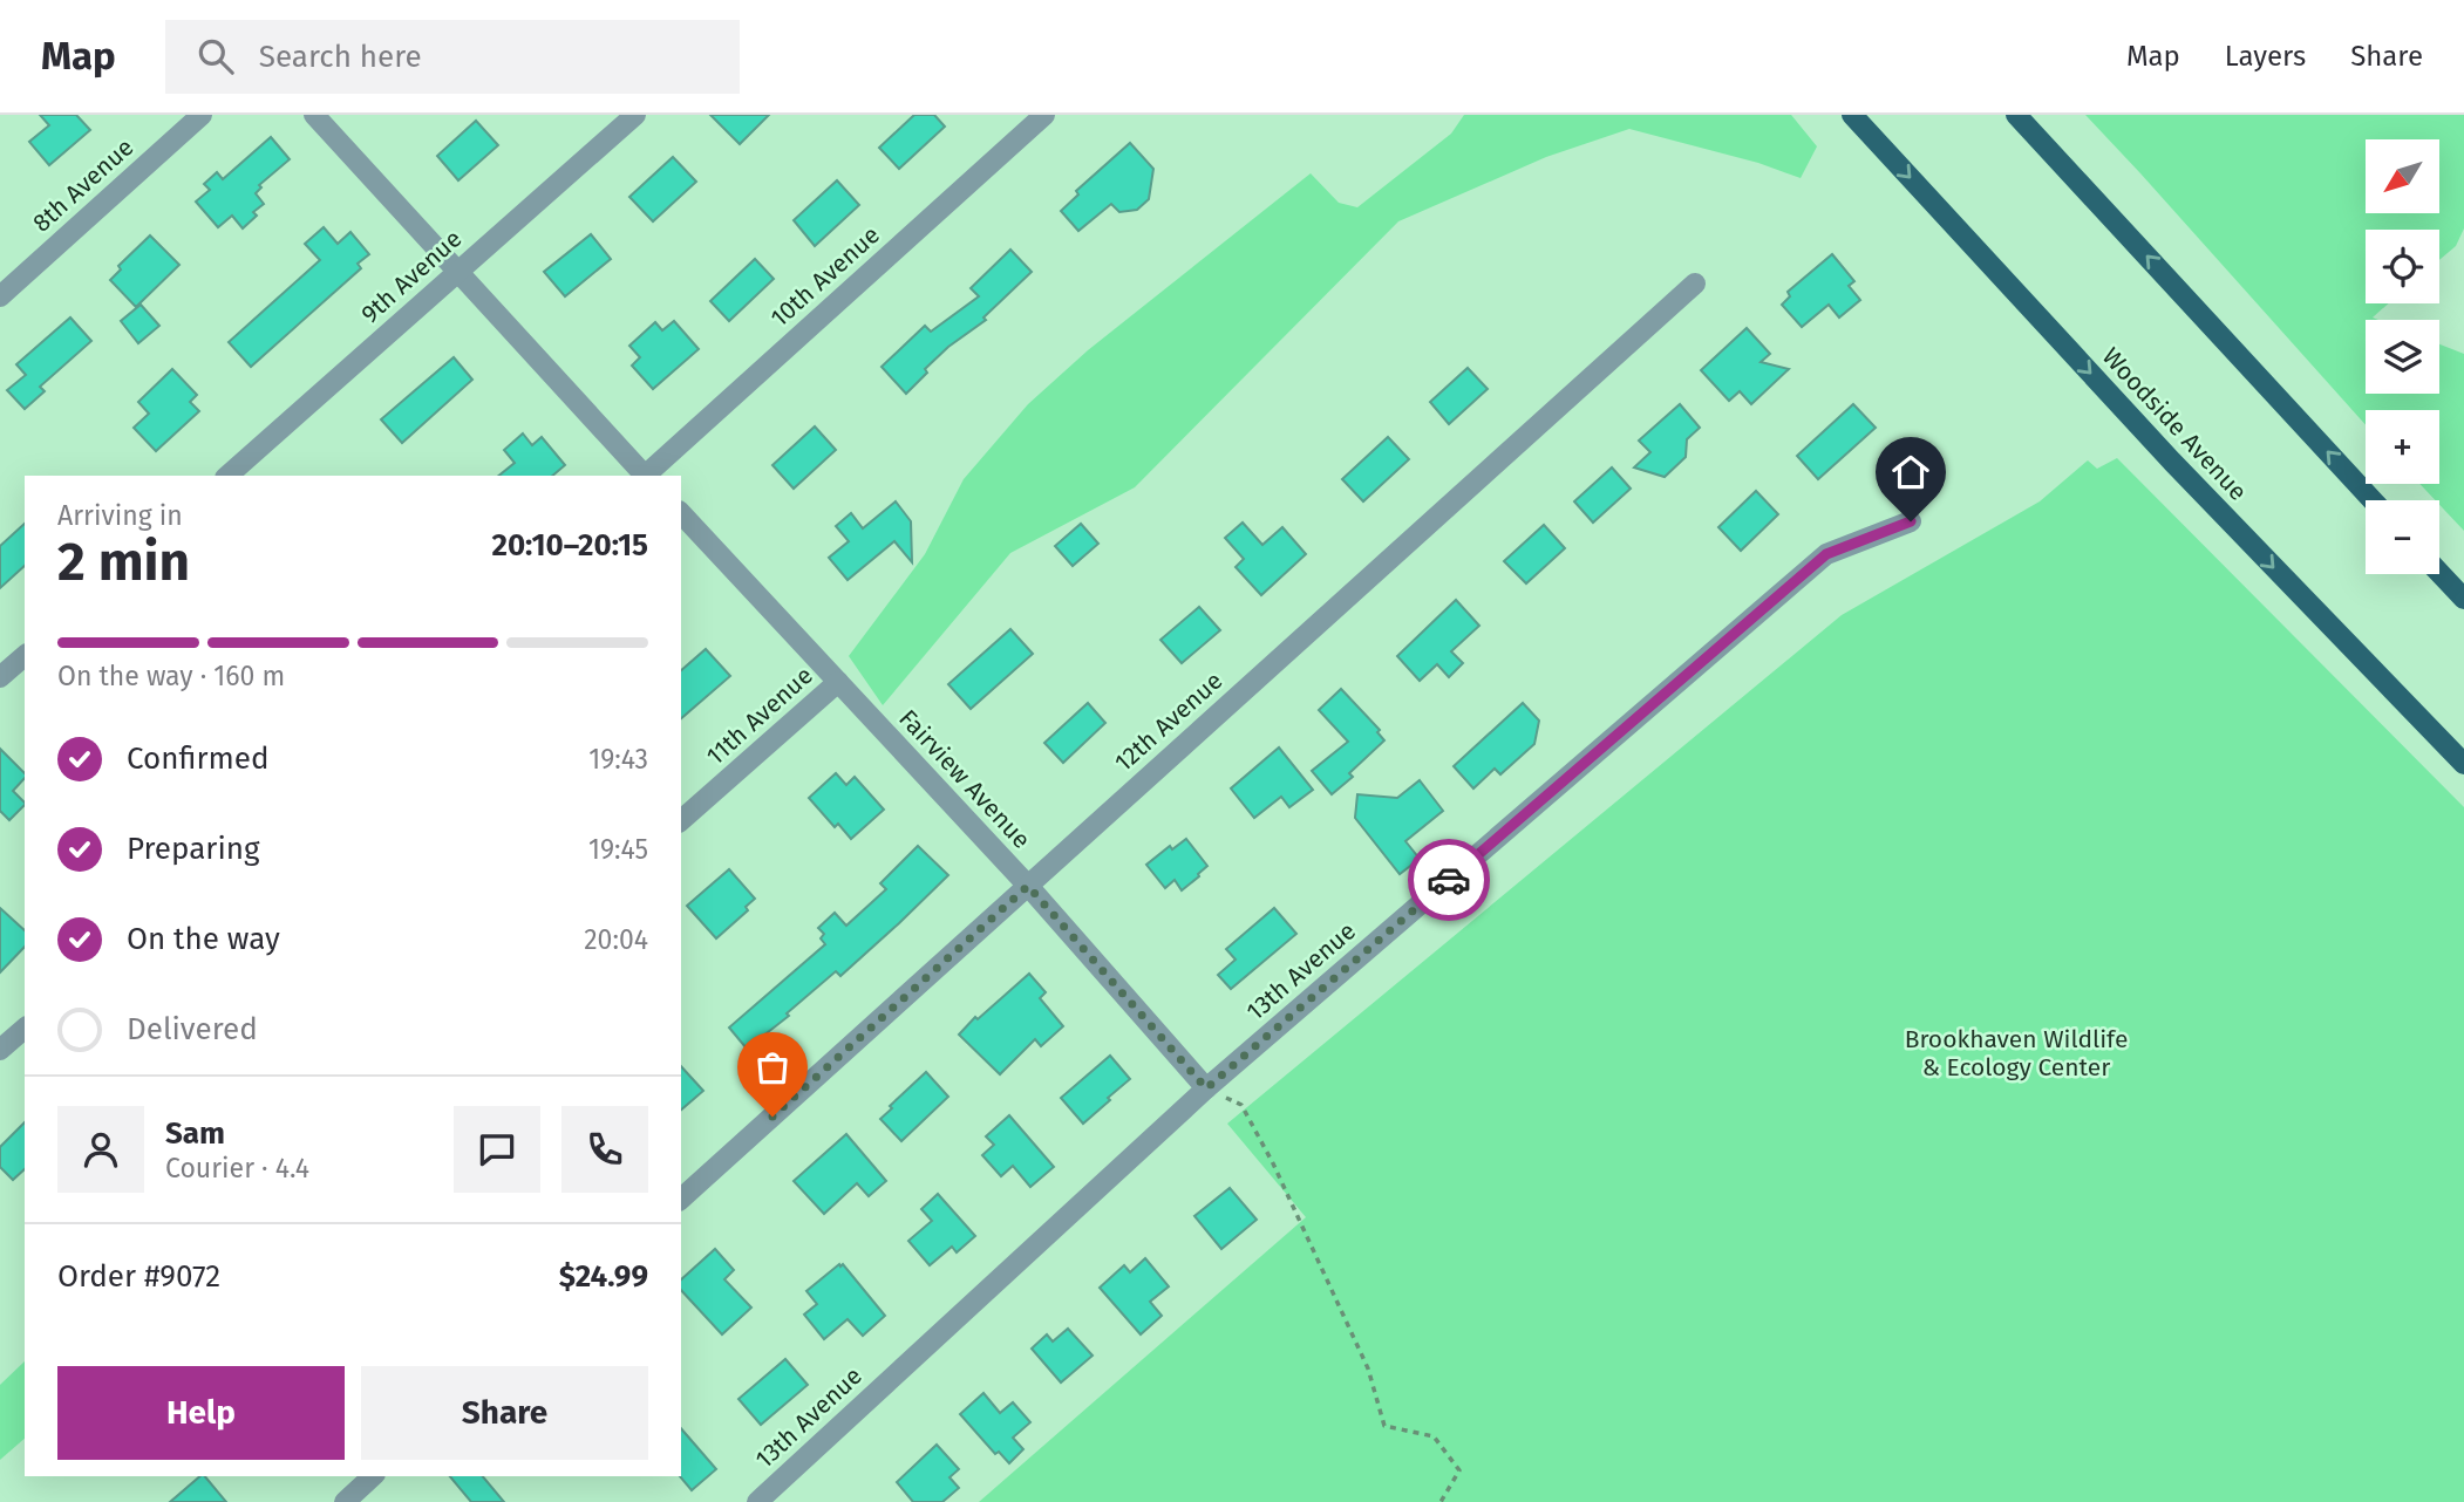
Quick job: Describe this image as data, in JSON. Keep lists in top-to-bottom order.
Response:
{
  "streets": {
    "main road": ["Woodside Avenue"],
    "street": [
      "8th Avenue",
      "9th Avenue",
      "10th Avenue",
      "11th Avenue",
      "12th Avenue",
      "Fairview Avenue",
      "13th Avenue"
    ]
  },
  "crossings": [
    ["11th Avenue", "Fairview Avenue"],
    ["12th Avenue", "Fairview Avenue"],
    ["Fairview Avenue", "13th Avenue"]
  ],
  "parks": ["Brookhaven Wildlife & Ecology Center"],
  "north": "bottom left",
  "page": {
    "header": "Map",
    "search": "Search here",
    "nav": ["Map", "Layers", "Share"],
    "map_buttons": ["+", "−"],
    "heading": ["2 min", "Arriving in", "20:10–20:15"],
    "panel": [
      "Sam",
      "Courier · 4.4",
      "Order #9072",
      "$24.99"
    ],
    "bar": "On the way · 160 m",
    "list": [
      ["Confirmed", "19:43"],
      ["Preparing", "19:45"],
      ["On the way", "20:04"],
      "Delivered"
    ],
    "buttons": ["Help", "Share"]
  }
}
